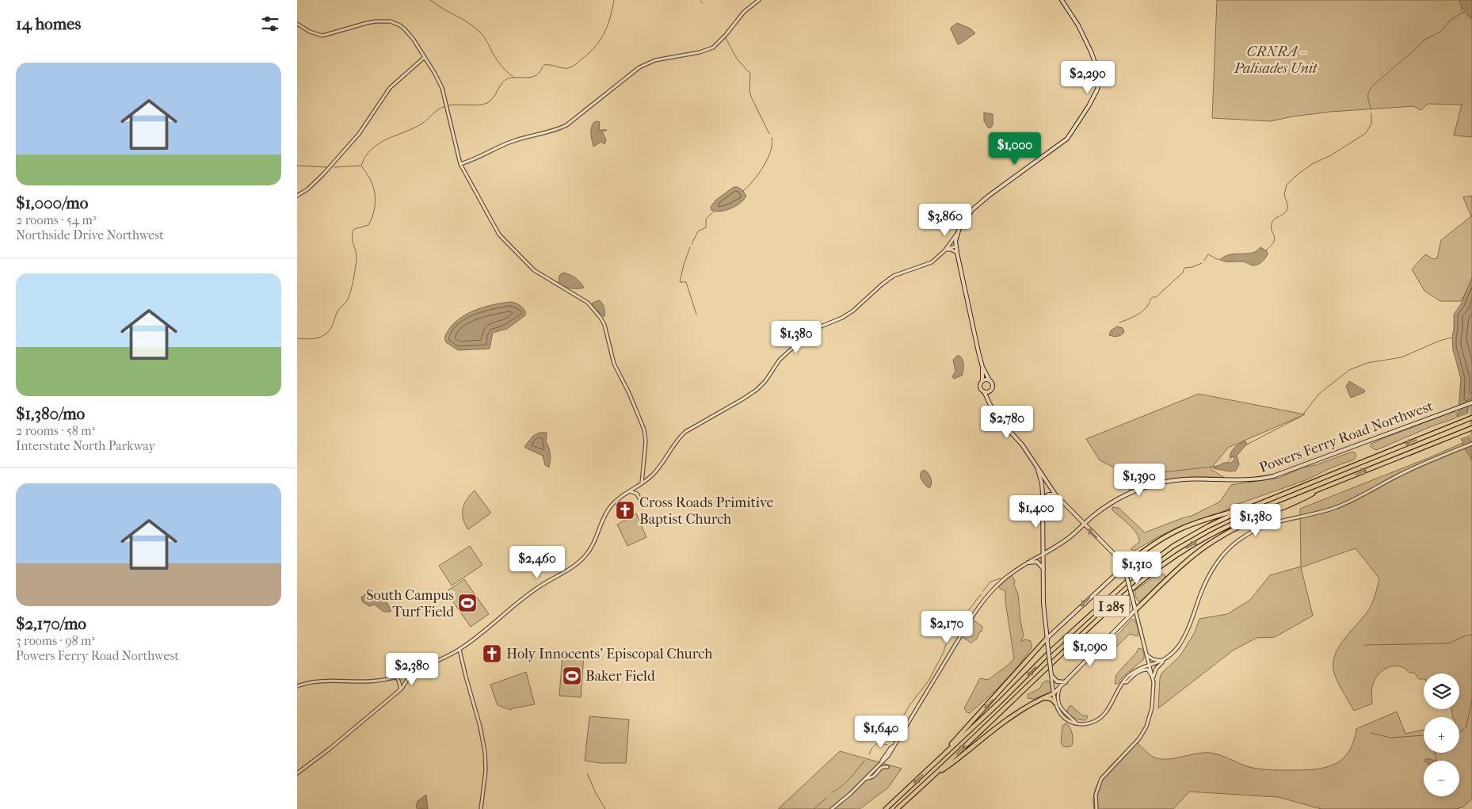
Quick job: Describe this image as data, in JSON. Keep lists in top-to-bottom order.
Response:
{
  "streets": {
    "highway": ["I 285"],
    "main road": ["Powers Ferry Road Northwest"]
  },
  "parks": ["CRNRA - Palisades Unit"],
  "places": {
    "church": ["Cross Roads Primitive Baptist Church", "Holy Innocents' Episcopal Church"],
    "sports": ["South Campus Turf Field", "Baker Field"]
  },
  "page": {
    "heading": "14 homes",
    "list": [
      {
        "name": "$1,000/mo",
        "note": "2 rooms · 54 m² · Northside Drive Northwest"
      },
      {
        "name": "$1,380/mo",
        "note": "2 rooms · 58 m² · Interstate North Parkway"
      },
      {
        "name": "$2,170/mo",
        "note": "3 rooms · 98 m² · Powers Ferry Road Northwest"
      }
    ],
    "price": [
      "$2,290",
      "$1,000",
      "$3,860",
      "$1,380",
      "$2,780",
      "$1,390",
      "$1,400",
      "$1,380",
      "$2,460",
      "$1,310",
      "$2,170",
      "$1,090",
      "$2,380",
      "$1,640"
    ],
    "map_buttons": ["+", "−"]
  }
}
